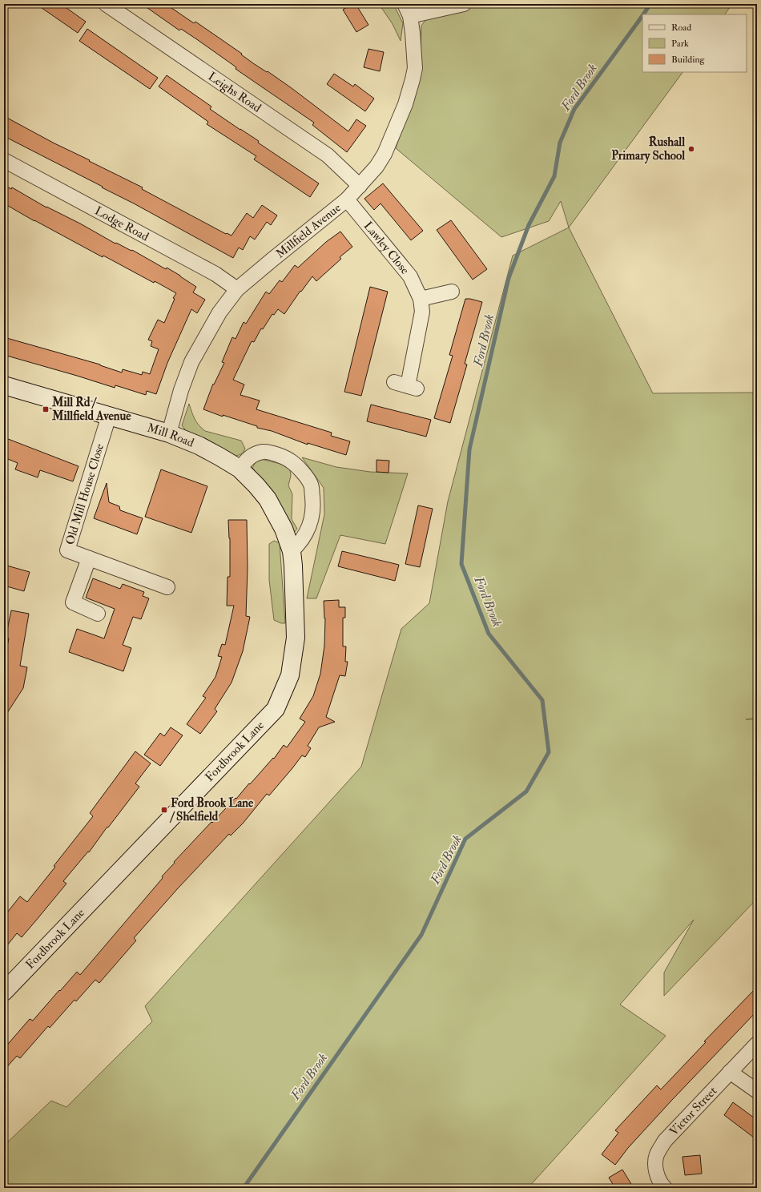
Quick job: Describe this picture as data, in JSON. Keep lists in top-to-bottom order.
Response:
{
  "streets": {
    "street": [
      "Leighs Road",
      "Lodge Road",
      "Millfield Avenue",
      "Lawley Close",
      "Mill Road",
      "Old Mill House Close",
      "Fordbrook Lane",
      "Victor Street"
    ]
  },
  "crossings": [
    ["Leighs Road", "Millfield Avenue"],
    ["Lodge Road", "Millfield Avenue"],
    ["Millfield Avenue", "Lawley Close"],
    ["Millfield Avenue", "Mill Road"],
    ["Mill Road", "Old Mill House Close"],
    ["Mill Road", "Fordbrook Lane"]
  ],
  "water": ["Ford Brook"],
  "places": {
    "other": ["Rushall Primary School"],
    "transit": ["Mill Rd / Millfield Avenue", "Ford Brook Lane / Shelfield"]
  },
  "legend": ["Road", "Park", "Building"]
}
